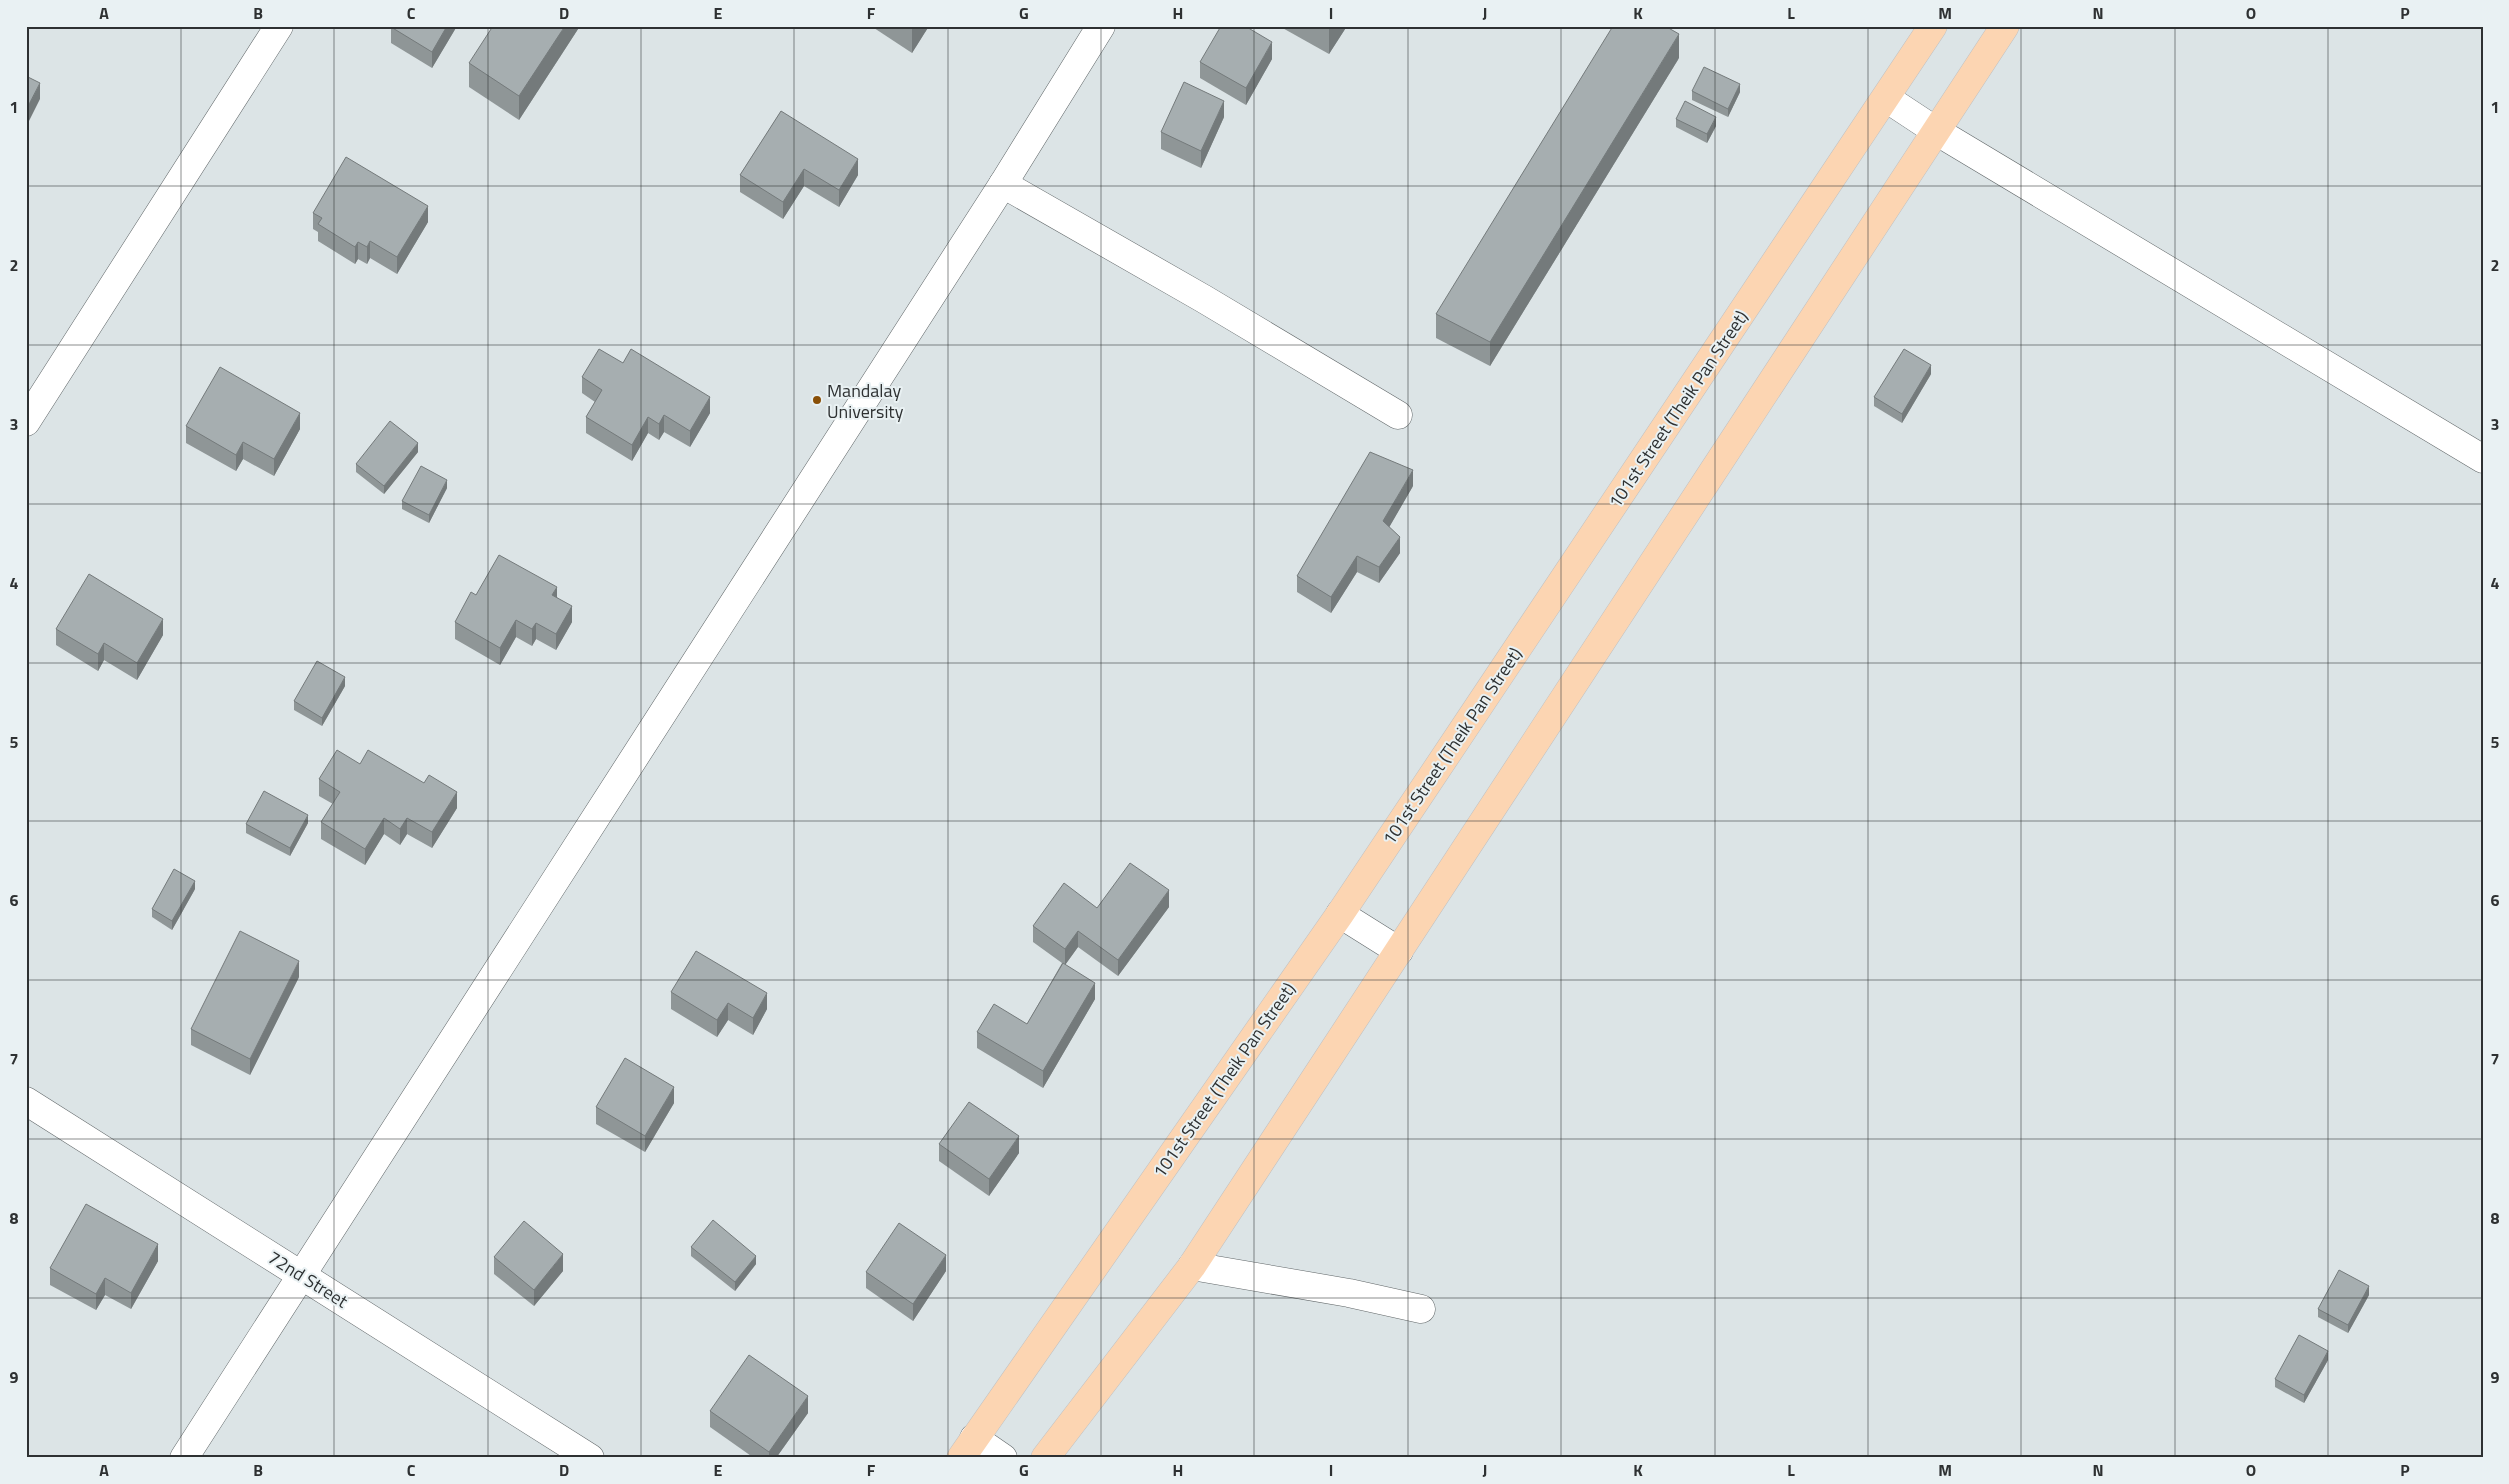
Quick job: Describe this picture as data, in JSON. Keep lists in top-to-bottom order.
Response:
{
  "streets": {
    "main road": ["101st Street (Theik Pan Street)"],
    "lane": ["72nd Street"]
  },
  "places": ["Mandalay University"],
  "grid": {
    "columns": [
      "A",
      "B",
      "C",
      "D",
      "E",
      "F",
      "G",
      "H",
      "I",
      "J",
      "K",
      "L",
      "M",
      "N",
      "O",
      "P"
    ],
    "rows": [
      "1",
      "2",
      "3",
      "4",
      "5",
      "6",
      "7",
      "8",
      "9"
    ]
  }
}
